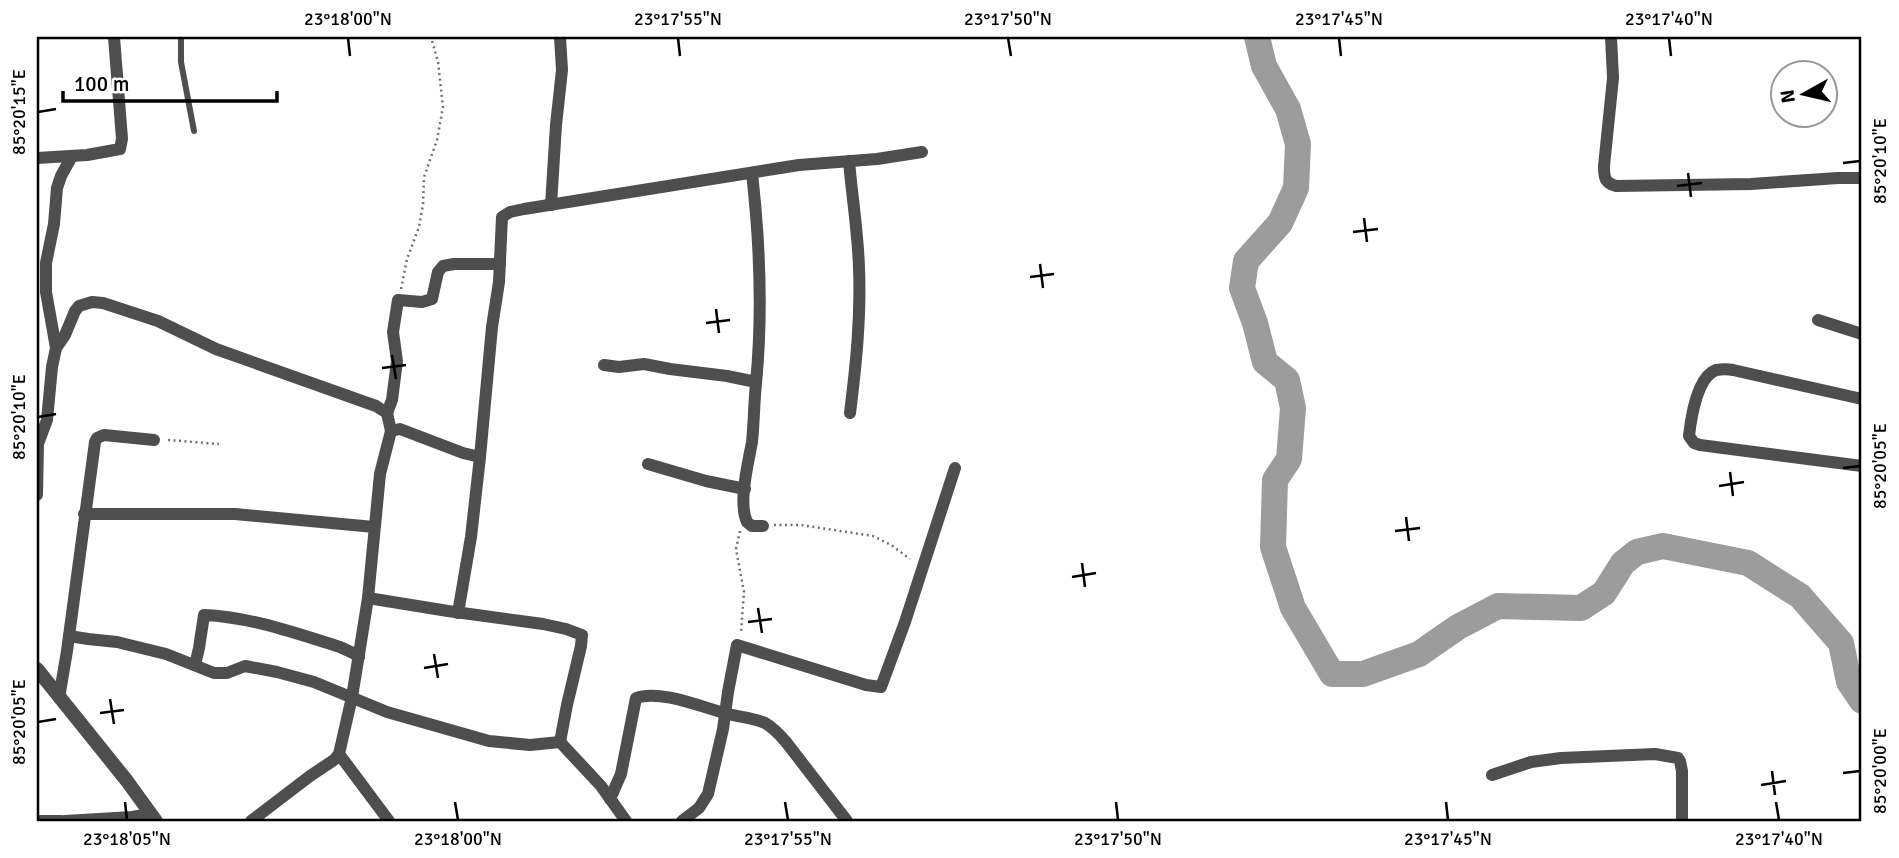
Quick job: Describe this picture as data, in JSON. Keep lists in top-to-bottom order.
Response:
{
  "scale_bar": "100 m",
  "north": "left",
  "coordinates": [
    "23°18'00\"N",
    "23°17'55\"N",
    "23°17'50\"N",
    "23°17'45\"N",
    "23°17'40\"N",
    "85°20'15\"E",
    "85°20'10\"E",
    "85°20'05\"E",
    "85°20'00\"E",
    "23°18'05\"N"
  ]
}
